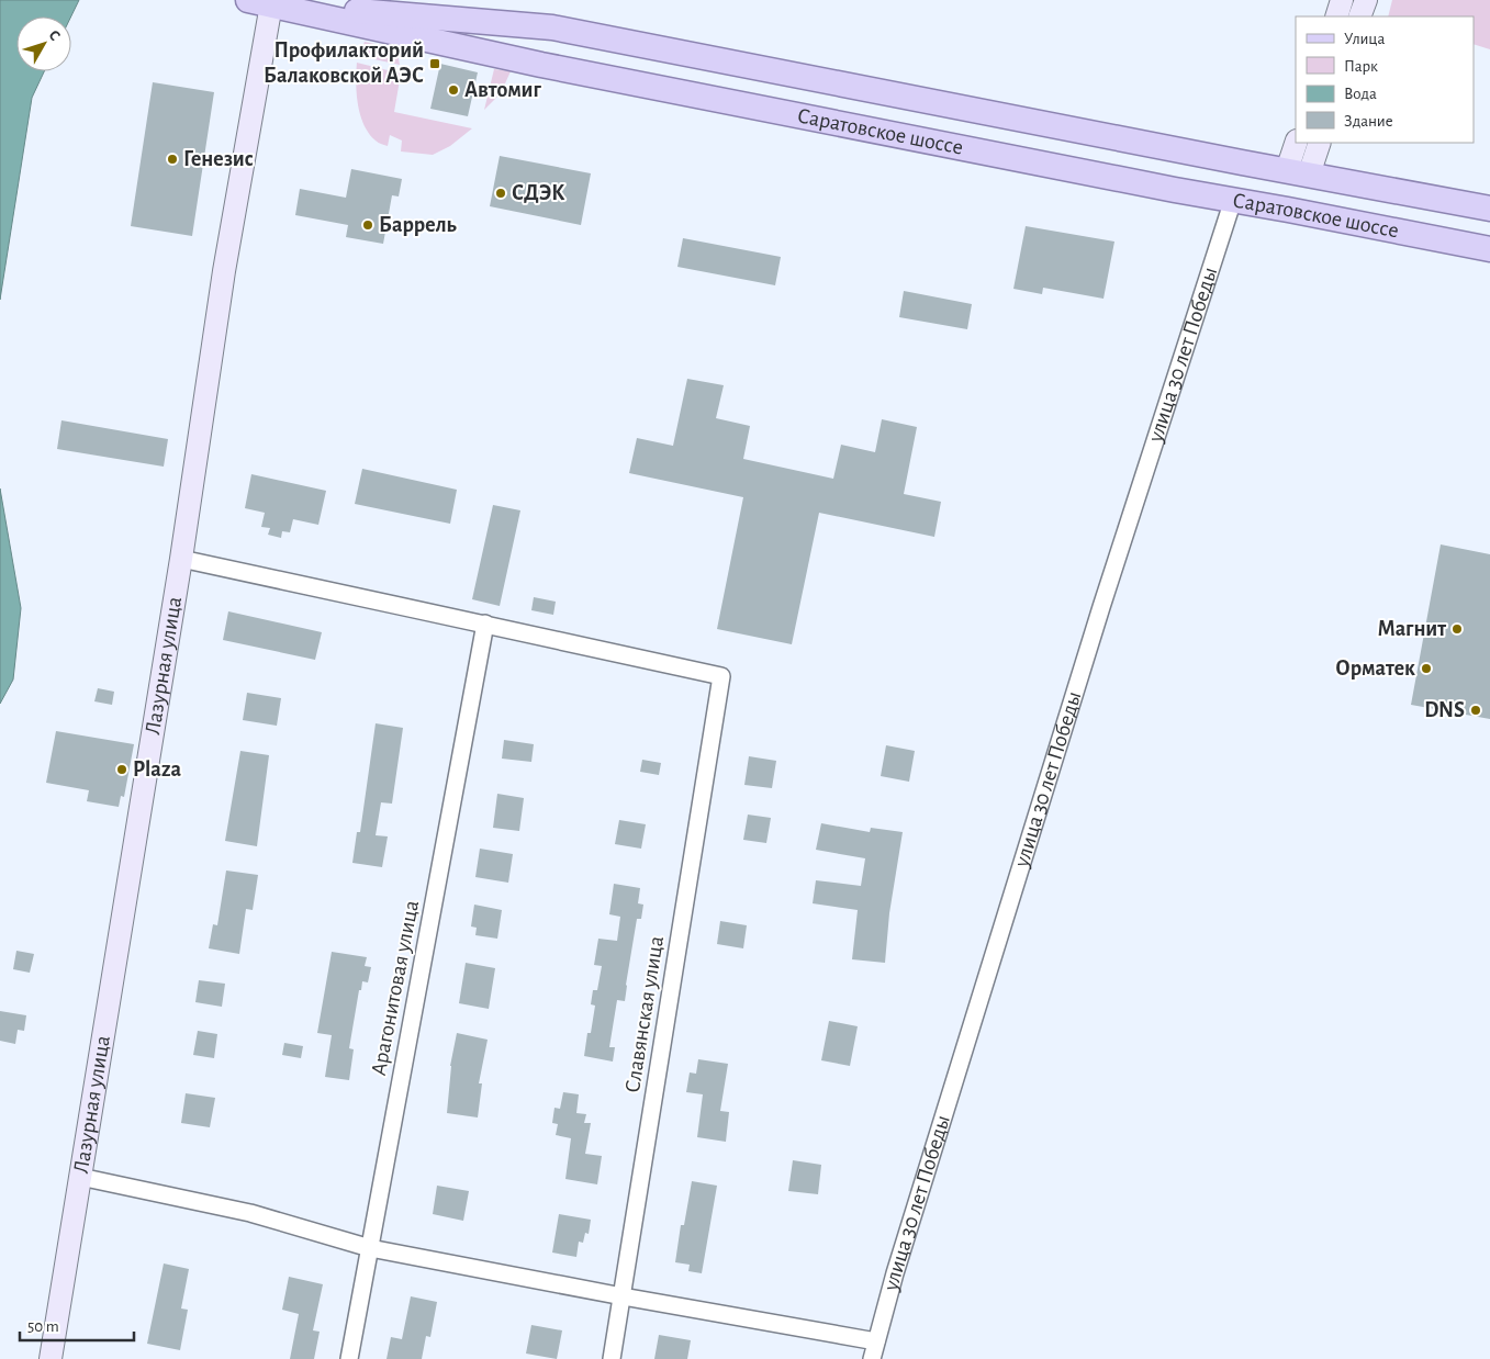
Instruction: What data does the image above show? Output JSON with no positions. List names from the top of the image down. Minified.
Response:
{"streets":{"main road":["Саратовское шоссе"],"street":["улица 30 лет Победы","Лазурная улица","Арагонитовая улица","Славянская улица"]},"crossings":[["Саратовское шоссе","улица 30 лет Победы"],["Саратовское шоссе","Лазурная улица"],["Арагонитовая улица","Славянская улица"]],"places":{"transit":["Профилакторий Балаковской АЭС"],"other":["Автомиг","Генезис","СДЭК","Баррель","Магнит","Орматек","DNS","Plaza"]},"legend":["Улица","Парк","Вода","Здание"],"scale_bar":"50 m","north":"top right"}
